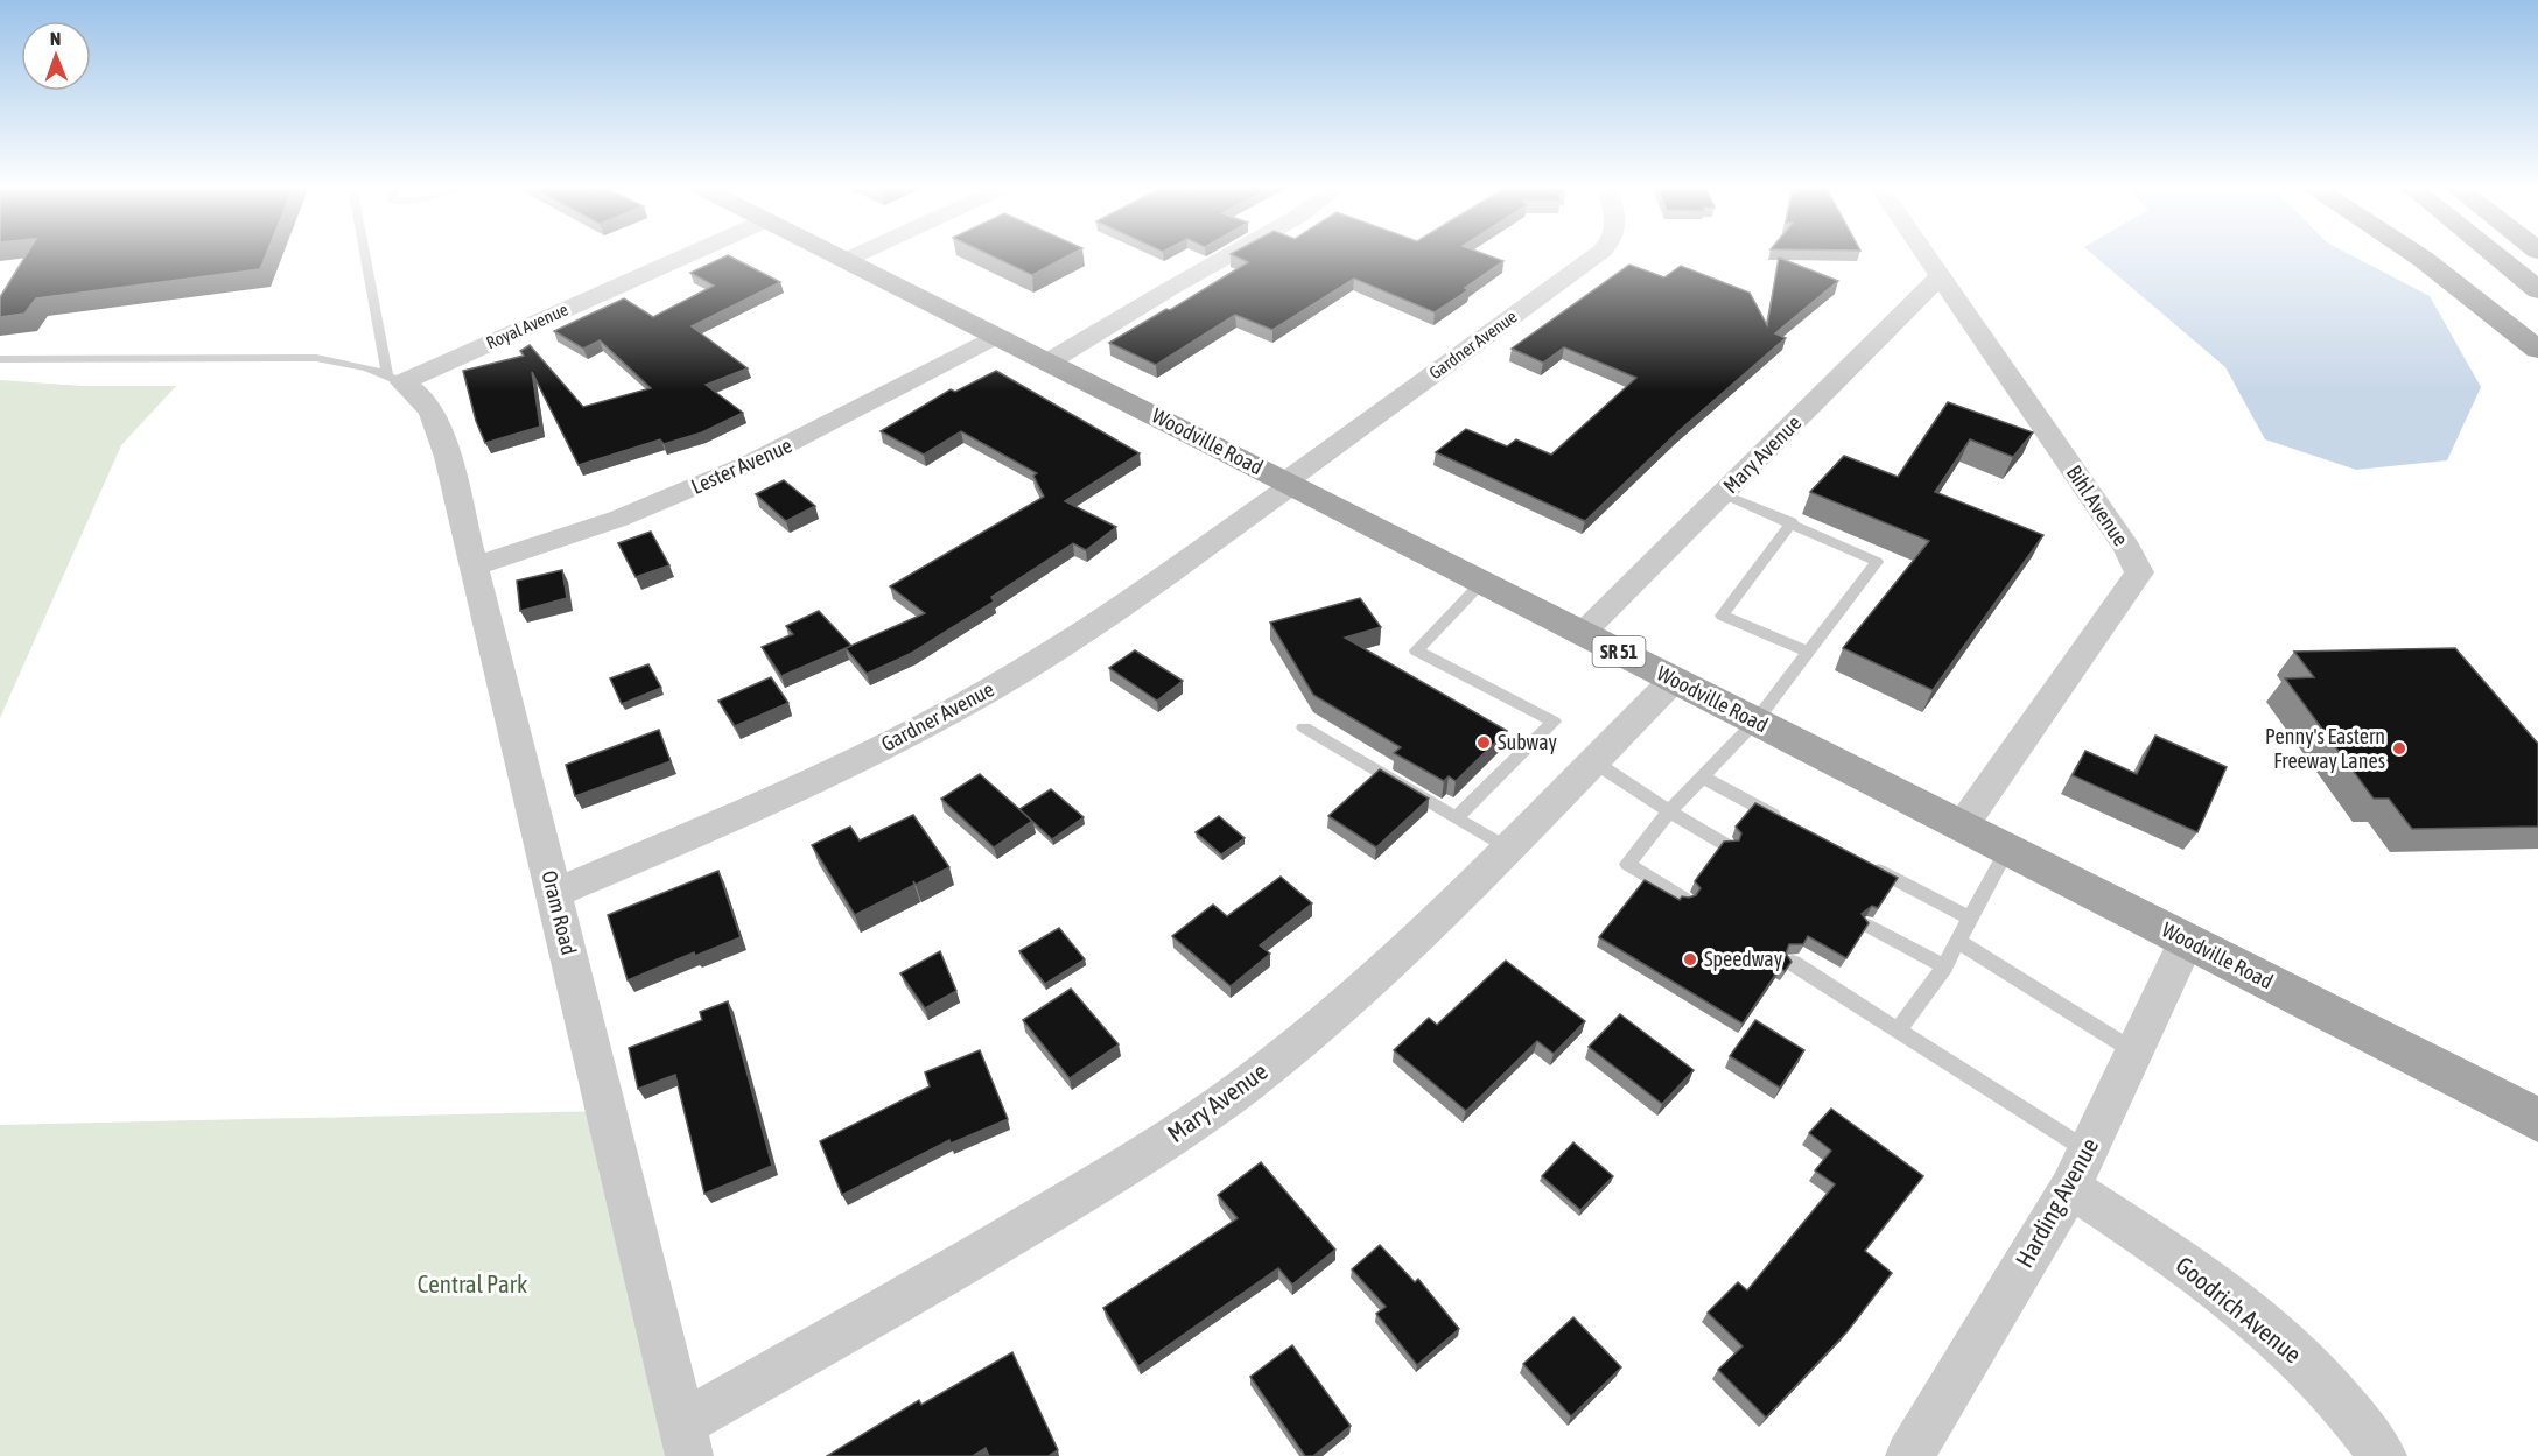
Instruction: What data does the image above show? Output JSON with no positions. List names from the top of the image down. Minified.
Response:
{"streets":{"main road":["Woodville Road","SR 51"],"street":["Royal Avenue","Gardner Avenue","Mary Avenue","Lester Avenue","Bihl Avenue","Oram Road","Harding Avenue","Goodrich Avenue"]},"crossings":[["Royal Avenue","Oram Road"],["Gardner Avenue","Woodville Road"],["Gardner Avenue","Oram Road"],["Woodville Road","Mary Avenue"],["Woodville Road","Lester Avenue"],["Woodville Road","Bihl Avenue"],["Woodville Road","Harding Avenue"],["Mary Avenue","Bihl Avenue"],["Mary Avenue","Oram Road"],["Lester Avenue","Oram Road"],["Harding Avenue","Goodrich Avenue"]],"parks":["Central Park"],"places":["Subway","Penny's Eastern Freeway Lanes","Speedway"],"north":"top"}
